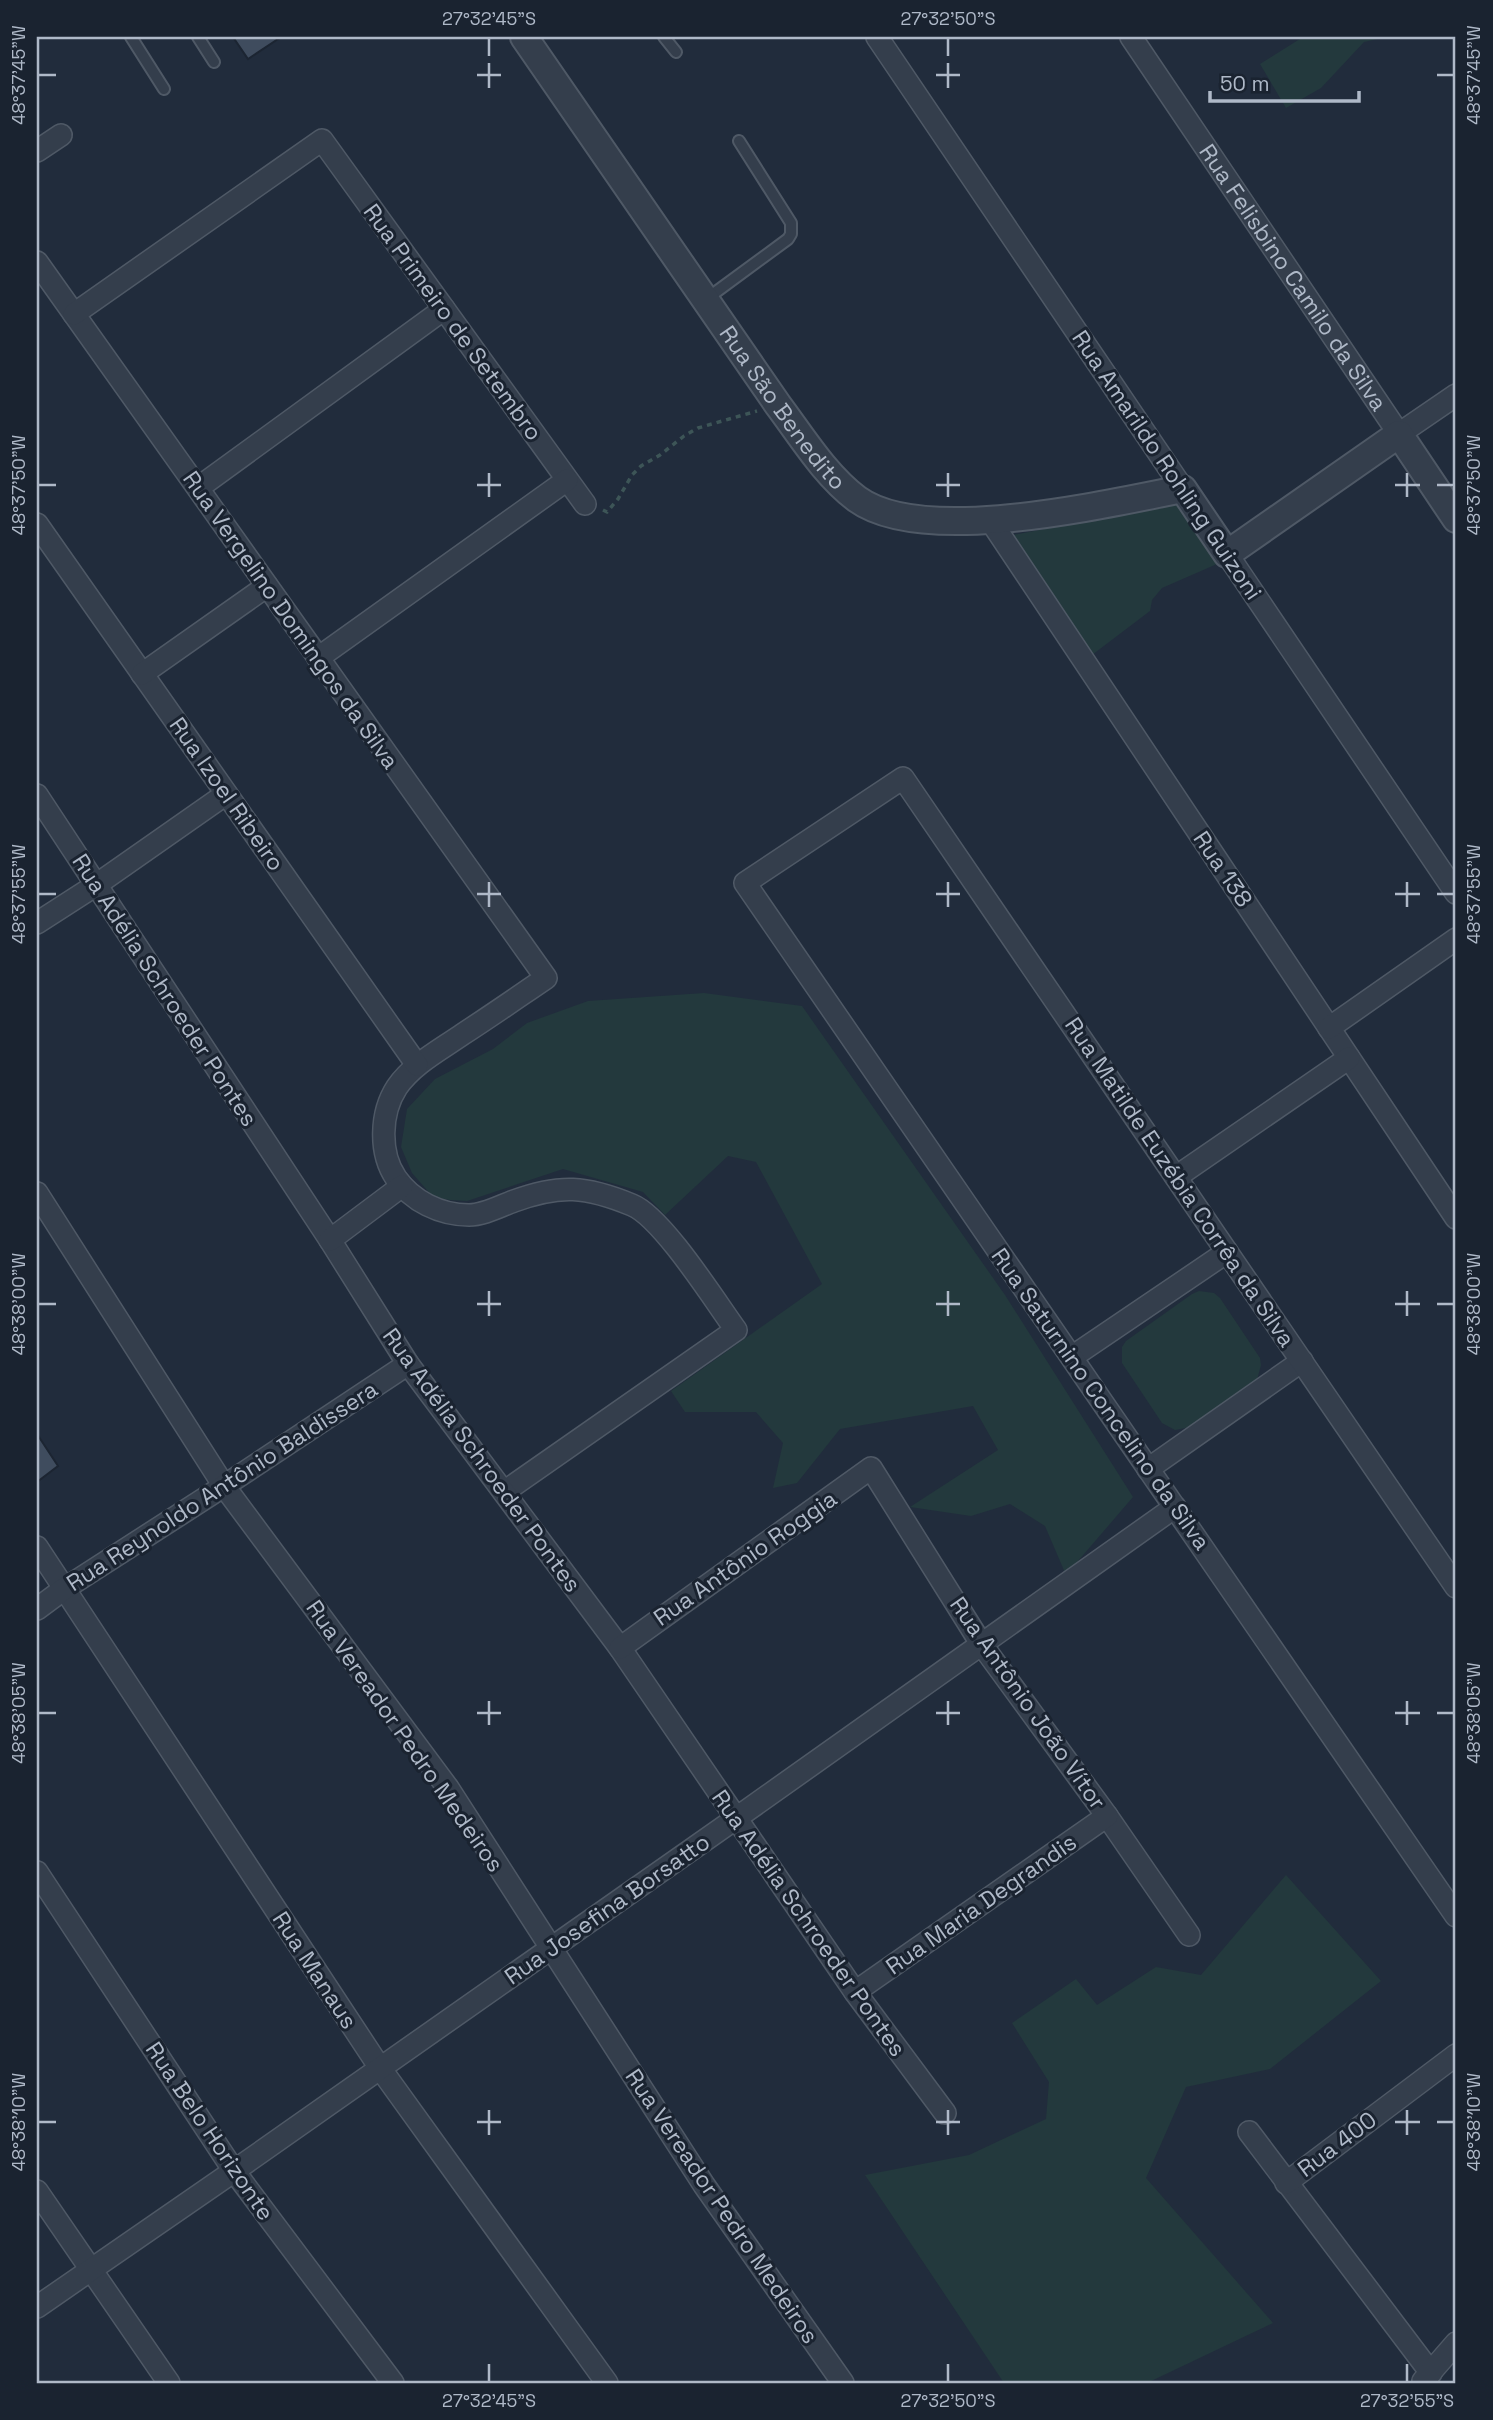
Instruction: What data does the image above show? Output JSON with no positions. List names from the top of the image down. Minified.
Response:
{"streets":{"street":["Rua Felisbino Camilo da Silva","Rua Primeiro de Setembro","Rua São Benedito","Rua Amarildo Rohling Guizoni","Rua Vergelino Domingos da Silva","Rua Izoel Ribeiro","Rua 138","Rua Adélia Schroeder Pontes","Rua Matilde Euzébia Corrêa da Silva","Rua Saturnino Concelino da Silva","Rua Reynoldo Antônio Baldissera","Rua Antônio Roggia","Rua Antônio João Vítor","Rua Vereador Pedro Medeiros","Rua Maria Degrandis","Rua Josefina Borsatto","Rua Manaus","Rua Belo Horizonte","Rua 400"]},"crossings":[["Rua Primeiro de Setembro","Rua Vergelino Domingos da Silva"],["Rua São Benedito","Rua Amarildo Rohling Guizoni"],["Rua São Benedito","Rua 138"],["Rua Vergelino Domingos da Silva","Rua Izoel Ribeiro"],["Rua Adélia Schroeder Pontes","Rua Reynoldo Antônio Baldissera"],["Rua Adélia Schroeder Pontes","Rua Antônio Roggia"],["Rua Adélia Schroeder Pontes","Rua Maria Degrandis"],["Rua Adélia Schroeder Pontes","Rua Josefina Borsatto"],["Rua Matilde Euzébia Corrêa da Silva","Rua Saturnino Concelino da Silva"],["Rua Saturnino Concelino da Silva","Rua Josefina Borsatto"],["Rua Reynoldo Antônio Baldissera","Rua Vereador Pedro Medeiros"],["Rua Reynoldo Antônio Baldissera","Rua Manaus"],["Rua Antônio Roggia","Rua Antônio João Vítor"],["Rua Antônio João Vítor","Rua Maria Degrandis"],["Rua Antônio João Vítor","Rua Josefina Borsatto"],["Rua Vereador Pedro Medeiros","Rua Josefina Borsatto"],["Rua Josefina Borsatto","Rua Manaus"],["Rua Josefina Borsatto","Rua Belo Horizonte"]],"scale_bar":"50 m","coordinates":["27°32'45\"S","27°32'50\"S","48°37'45\"W","48°37'50\"W","48°37'55\"W","48°38'00\"W","48°38'05\"W","48°38'10\"W","27°32'55\"S"]}
